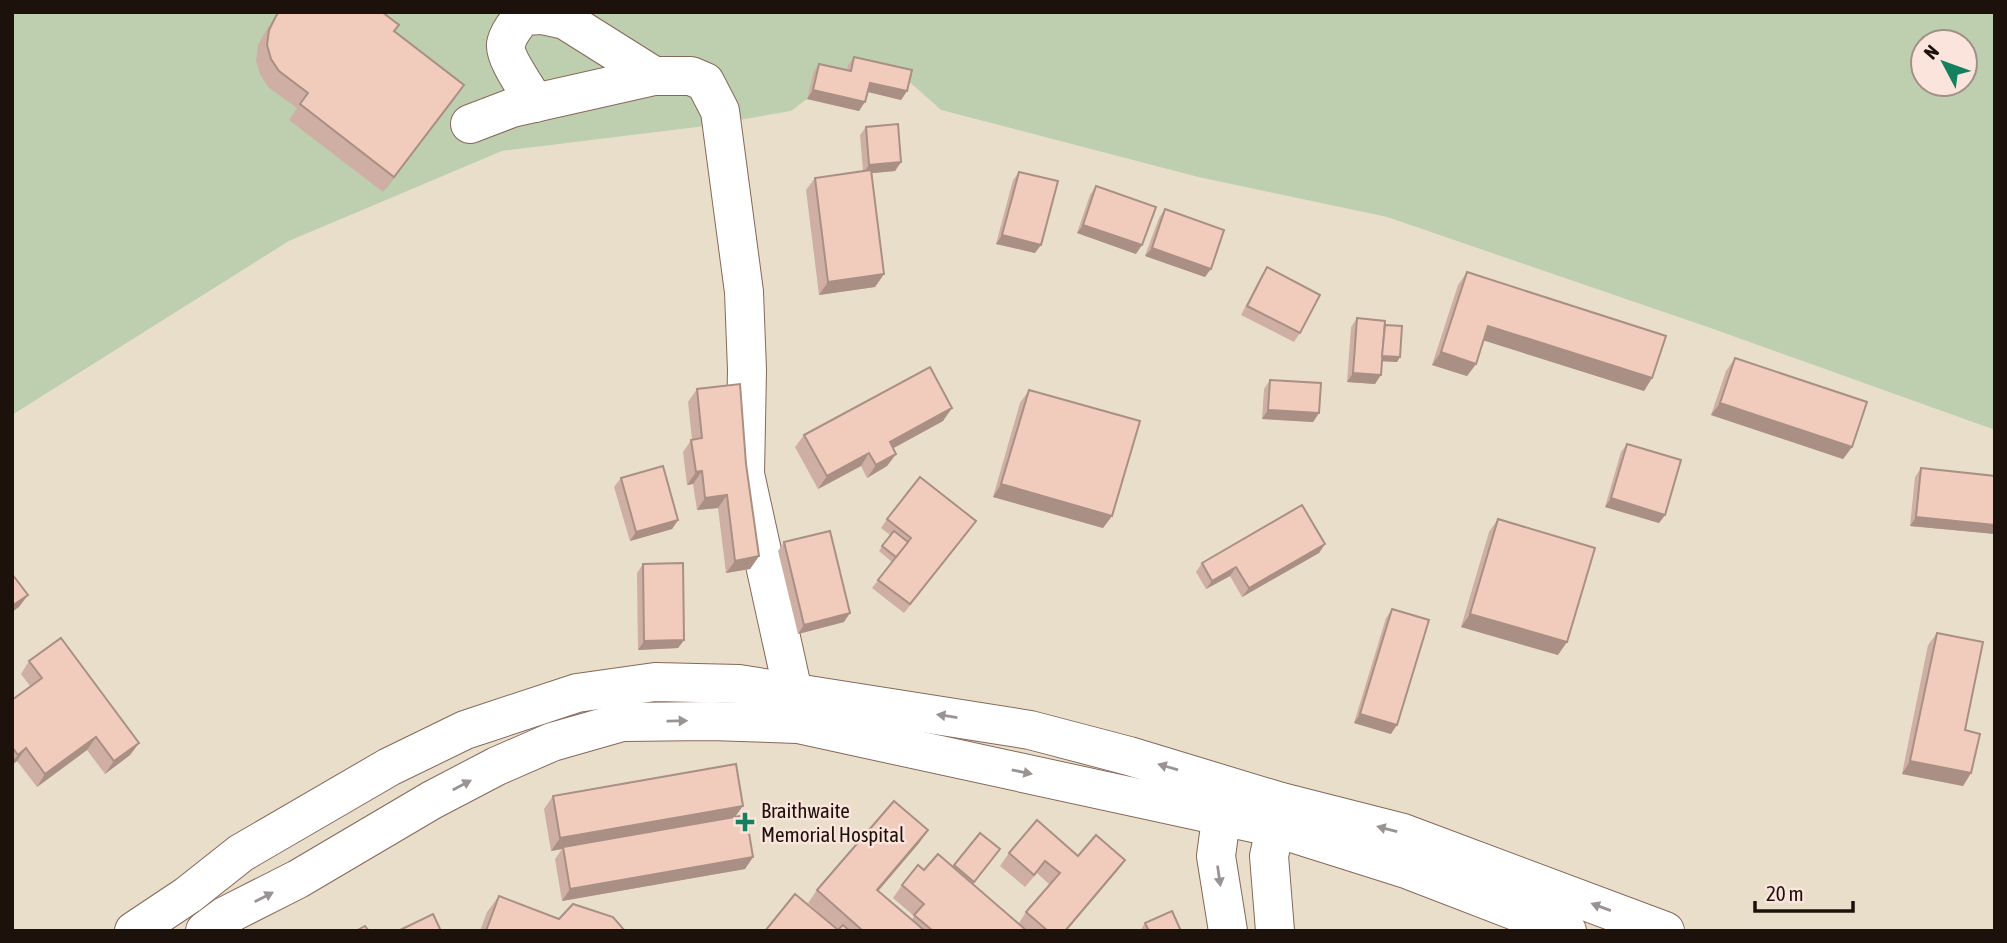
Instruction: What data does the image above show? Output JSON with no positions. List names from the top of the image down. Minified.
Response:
{"places":{"health":["Braithwaite Memorial Hospital"]},"scale_bar":"20 m","north":"top left"}
